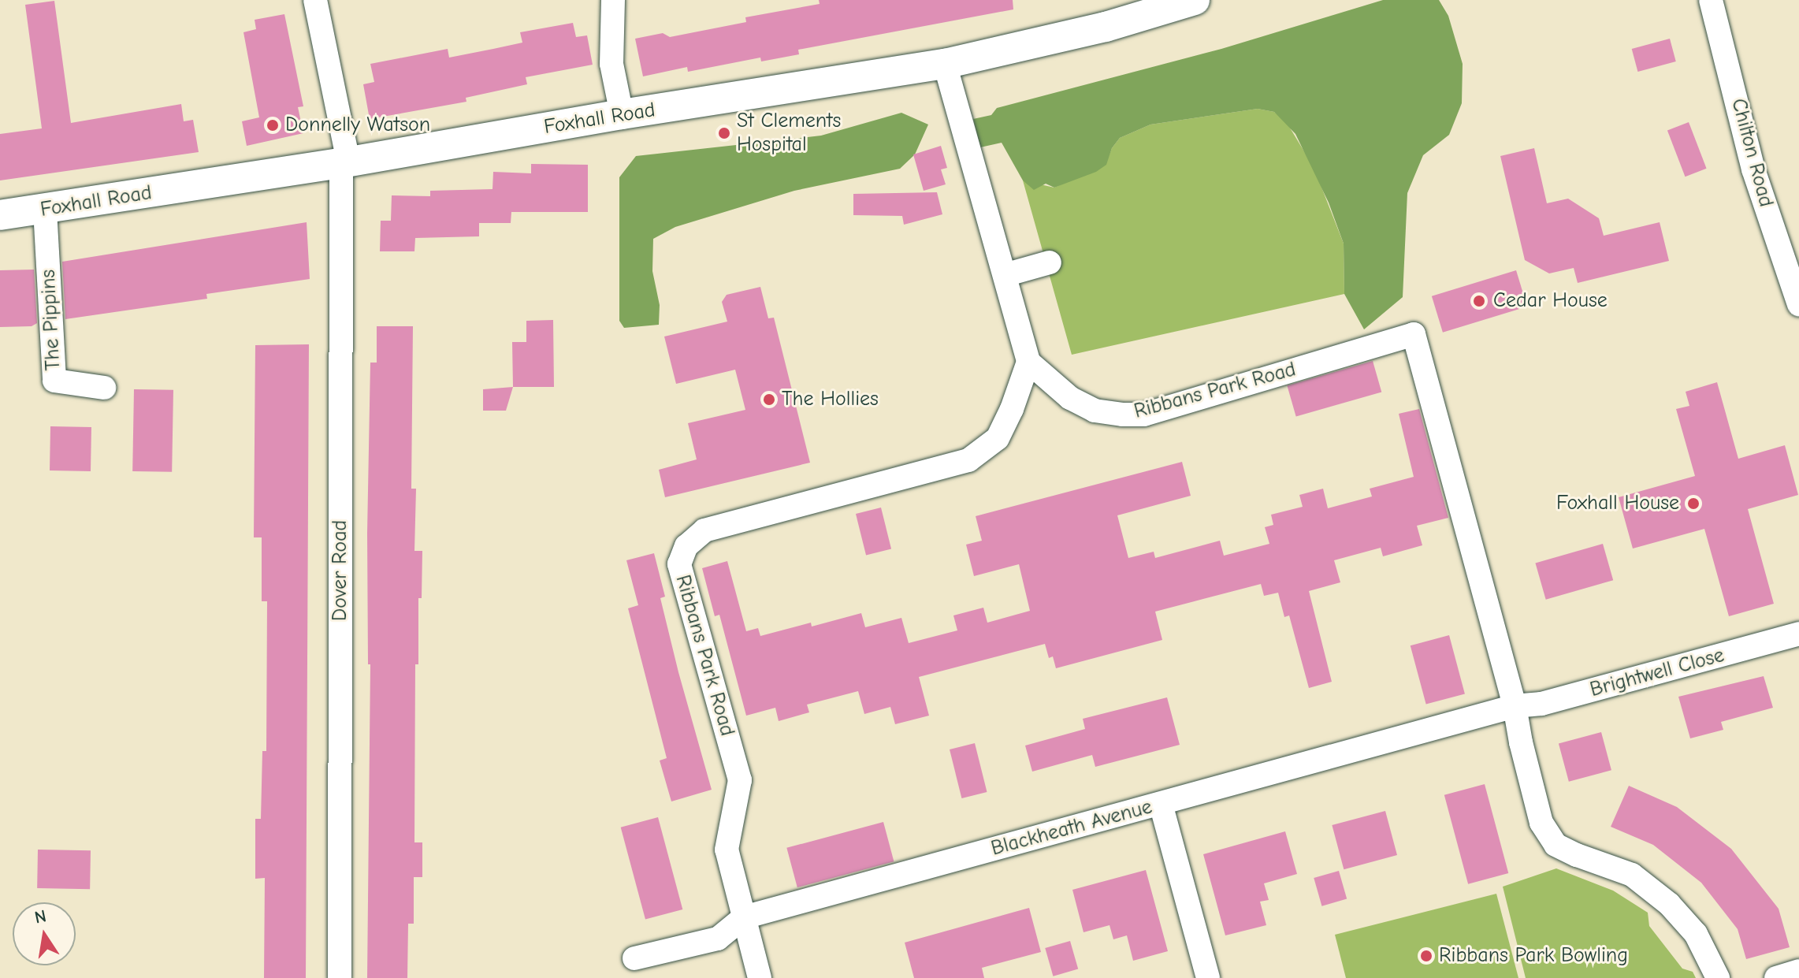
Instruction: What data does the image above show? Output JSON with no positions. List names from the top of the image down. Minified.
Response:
{"streets":{"street":["Foxhall Road","Chilton Road","The Pippins","Ribbans Park Road","Dover Road","Brightwell Close","Blackheath Avenue"]},"crossings":[["Foxhall Road","The Pippins"],["Foxhall Road","Dover Road"],["Ribbans Park Road","Brightwell Close"],["Ribbans Park Road","Blackheath Avenue"],["Brightwell Close","Blackheath Avenue"]],"places":["Donnelly Watson","St Clements Hospital","Cedar House","The Hollies","Foxhall House","Ribbans Park Bowling"],"north":"top"}
